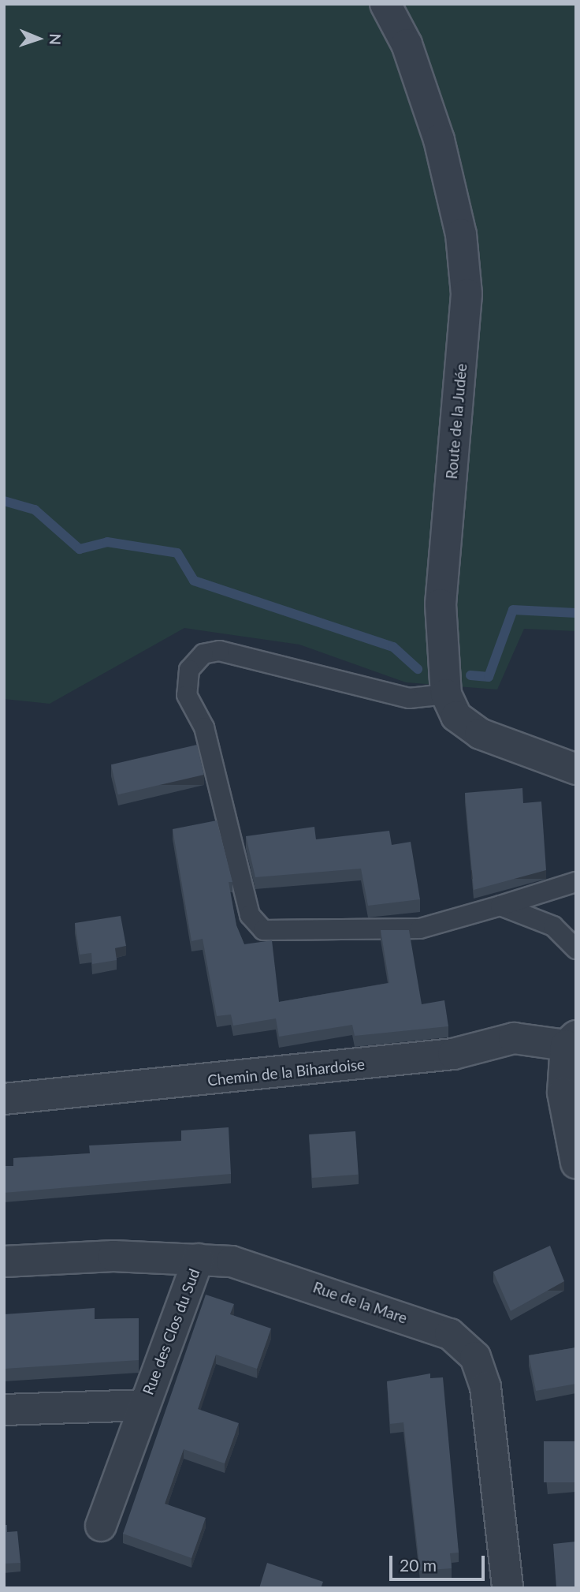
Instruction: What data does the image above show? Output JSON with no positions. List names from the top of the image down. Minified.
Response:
{"streets":{"street":["Route de la Judée","Chemin de la Bihardoise","Rue de la Mare","Rue des Clos du Sud"]},"crossings":[["Rue de la Mare","Rue des Clos du Sud"]],"scale_bar":"20 m","north":"right"}
